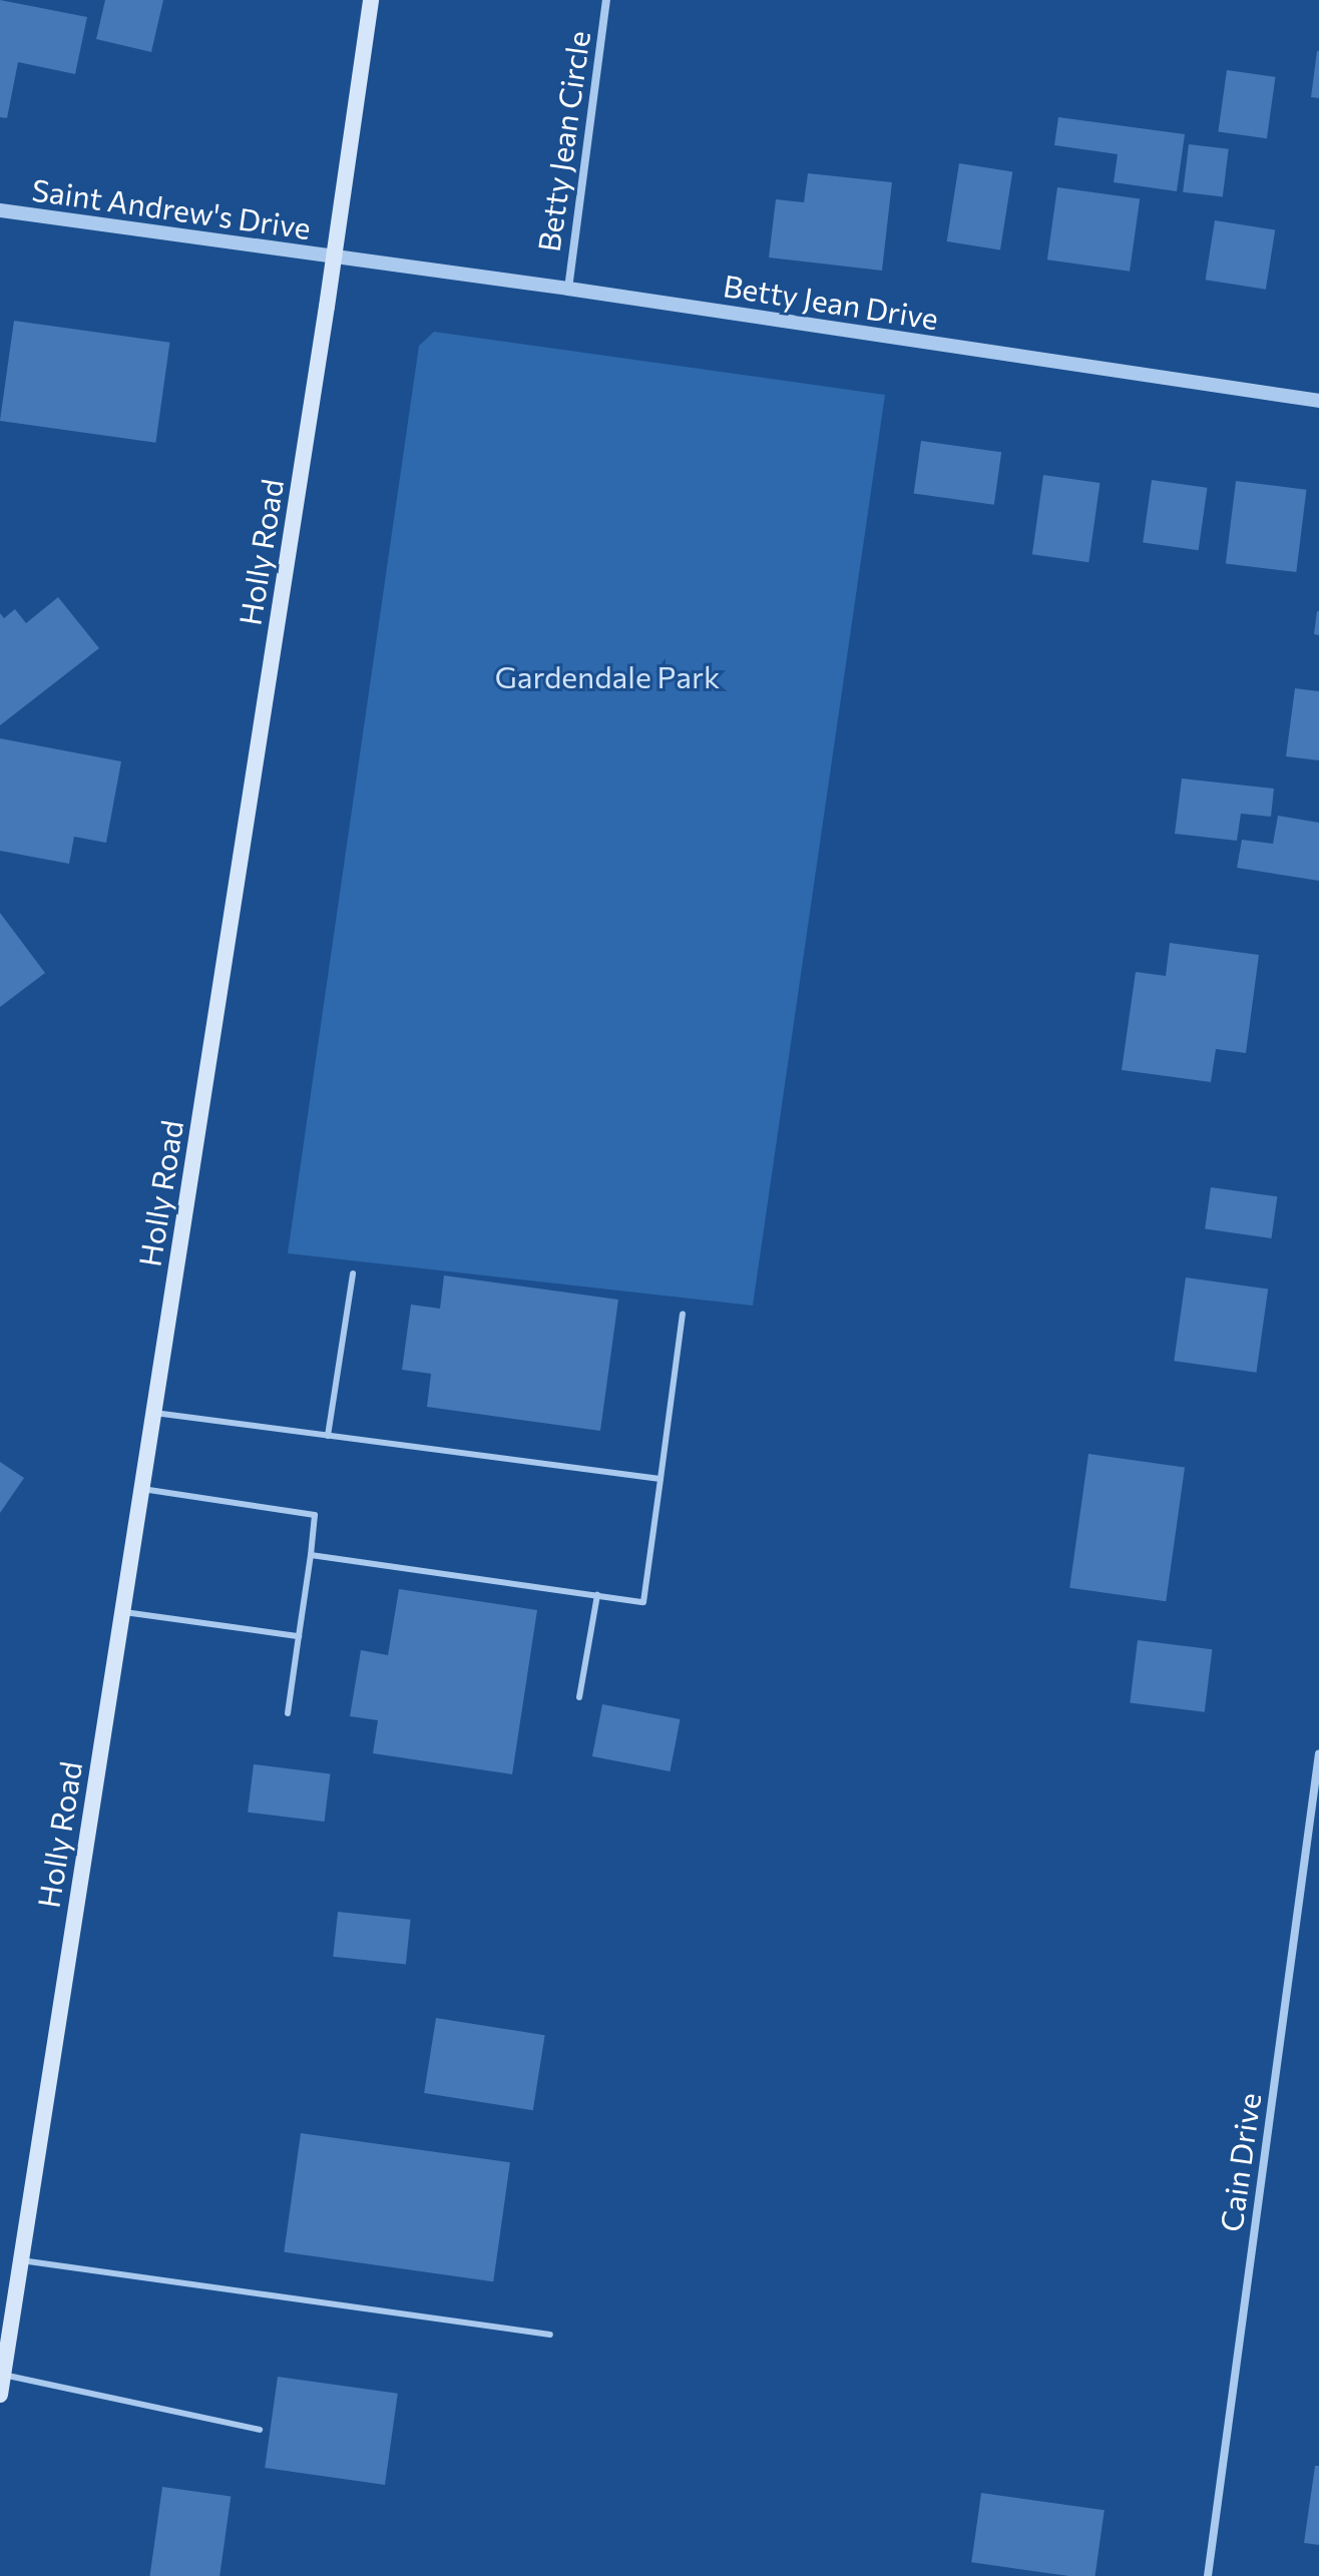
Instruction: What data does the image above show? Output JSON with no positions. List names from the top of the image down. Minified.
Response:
{"streets":{"main road":["Holly Road"],"street":["Betty Jean Circle","Saint Andrew's Drive","Betty Jean Drive","Cain Drive"]},"crossings":[["Betty Jean Circle","Betty Jean Drive"],["Saint Andrew's Drive","Betty Jean Drive"],["Saint Andrew's Drive","Holly Road"],["Betty Jean Drive","Holly Road"]],"parks":["Gardendale Park"]}
